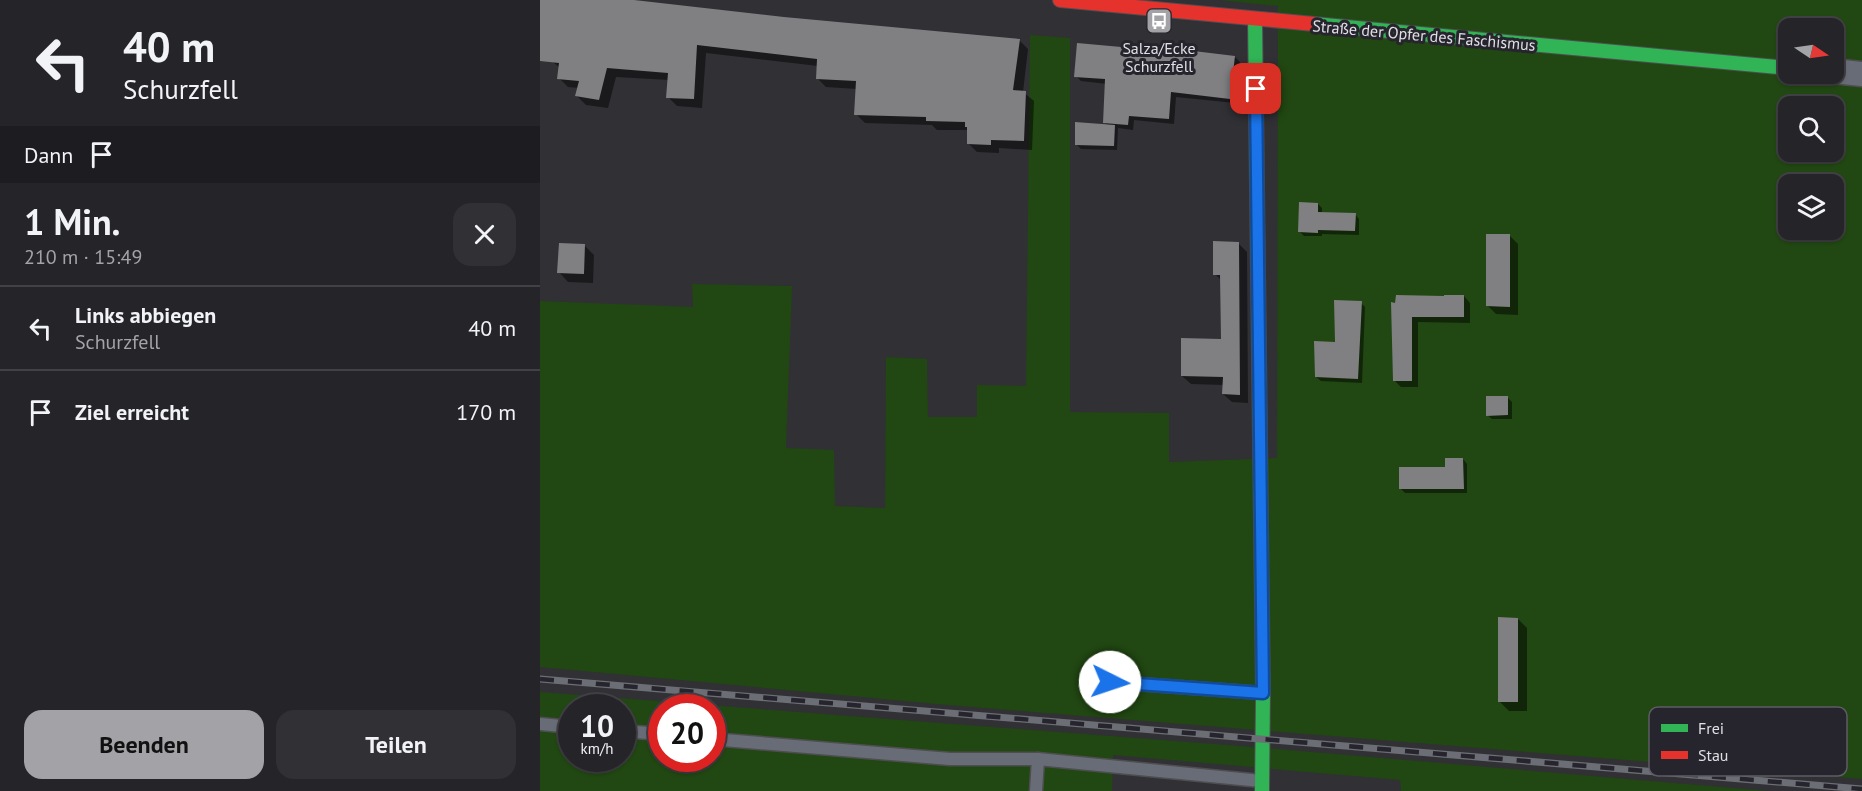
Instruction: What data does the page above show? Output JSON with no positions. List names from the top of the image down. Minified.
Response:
{"streets":{"street":["Straße der Opfer des Faschismus"]},"places":{"bus stop":["Salza/Ecke Schurzfell"]},"legend":["Frei","Stau"],"north":"right","page":{"turn":["40 m","Schurzfell"],"then":"Dann","heading":["1 Min.","210 m · 15:49"],"list":[{"name":"Links abbiegen","note":"Schurzfell","value":"40 m"},{"name":"Ziel erreicht","value":"170 m"}],"speed":"10 km/h","limit":"20","buttons":["Beenden","Teilen"]}}
